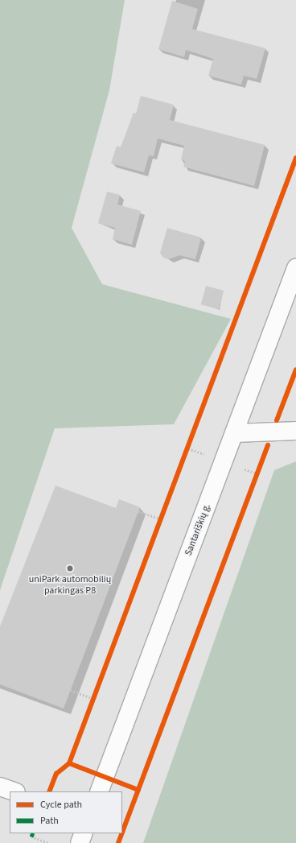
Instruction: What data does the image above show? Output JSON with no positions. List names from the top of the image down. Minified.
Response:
{"streets":{"main road":["Santariškių g."]},"places":["uniPark automobilių parkingas P8"],"legend":["Cycle path","Path"]}
